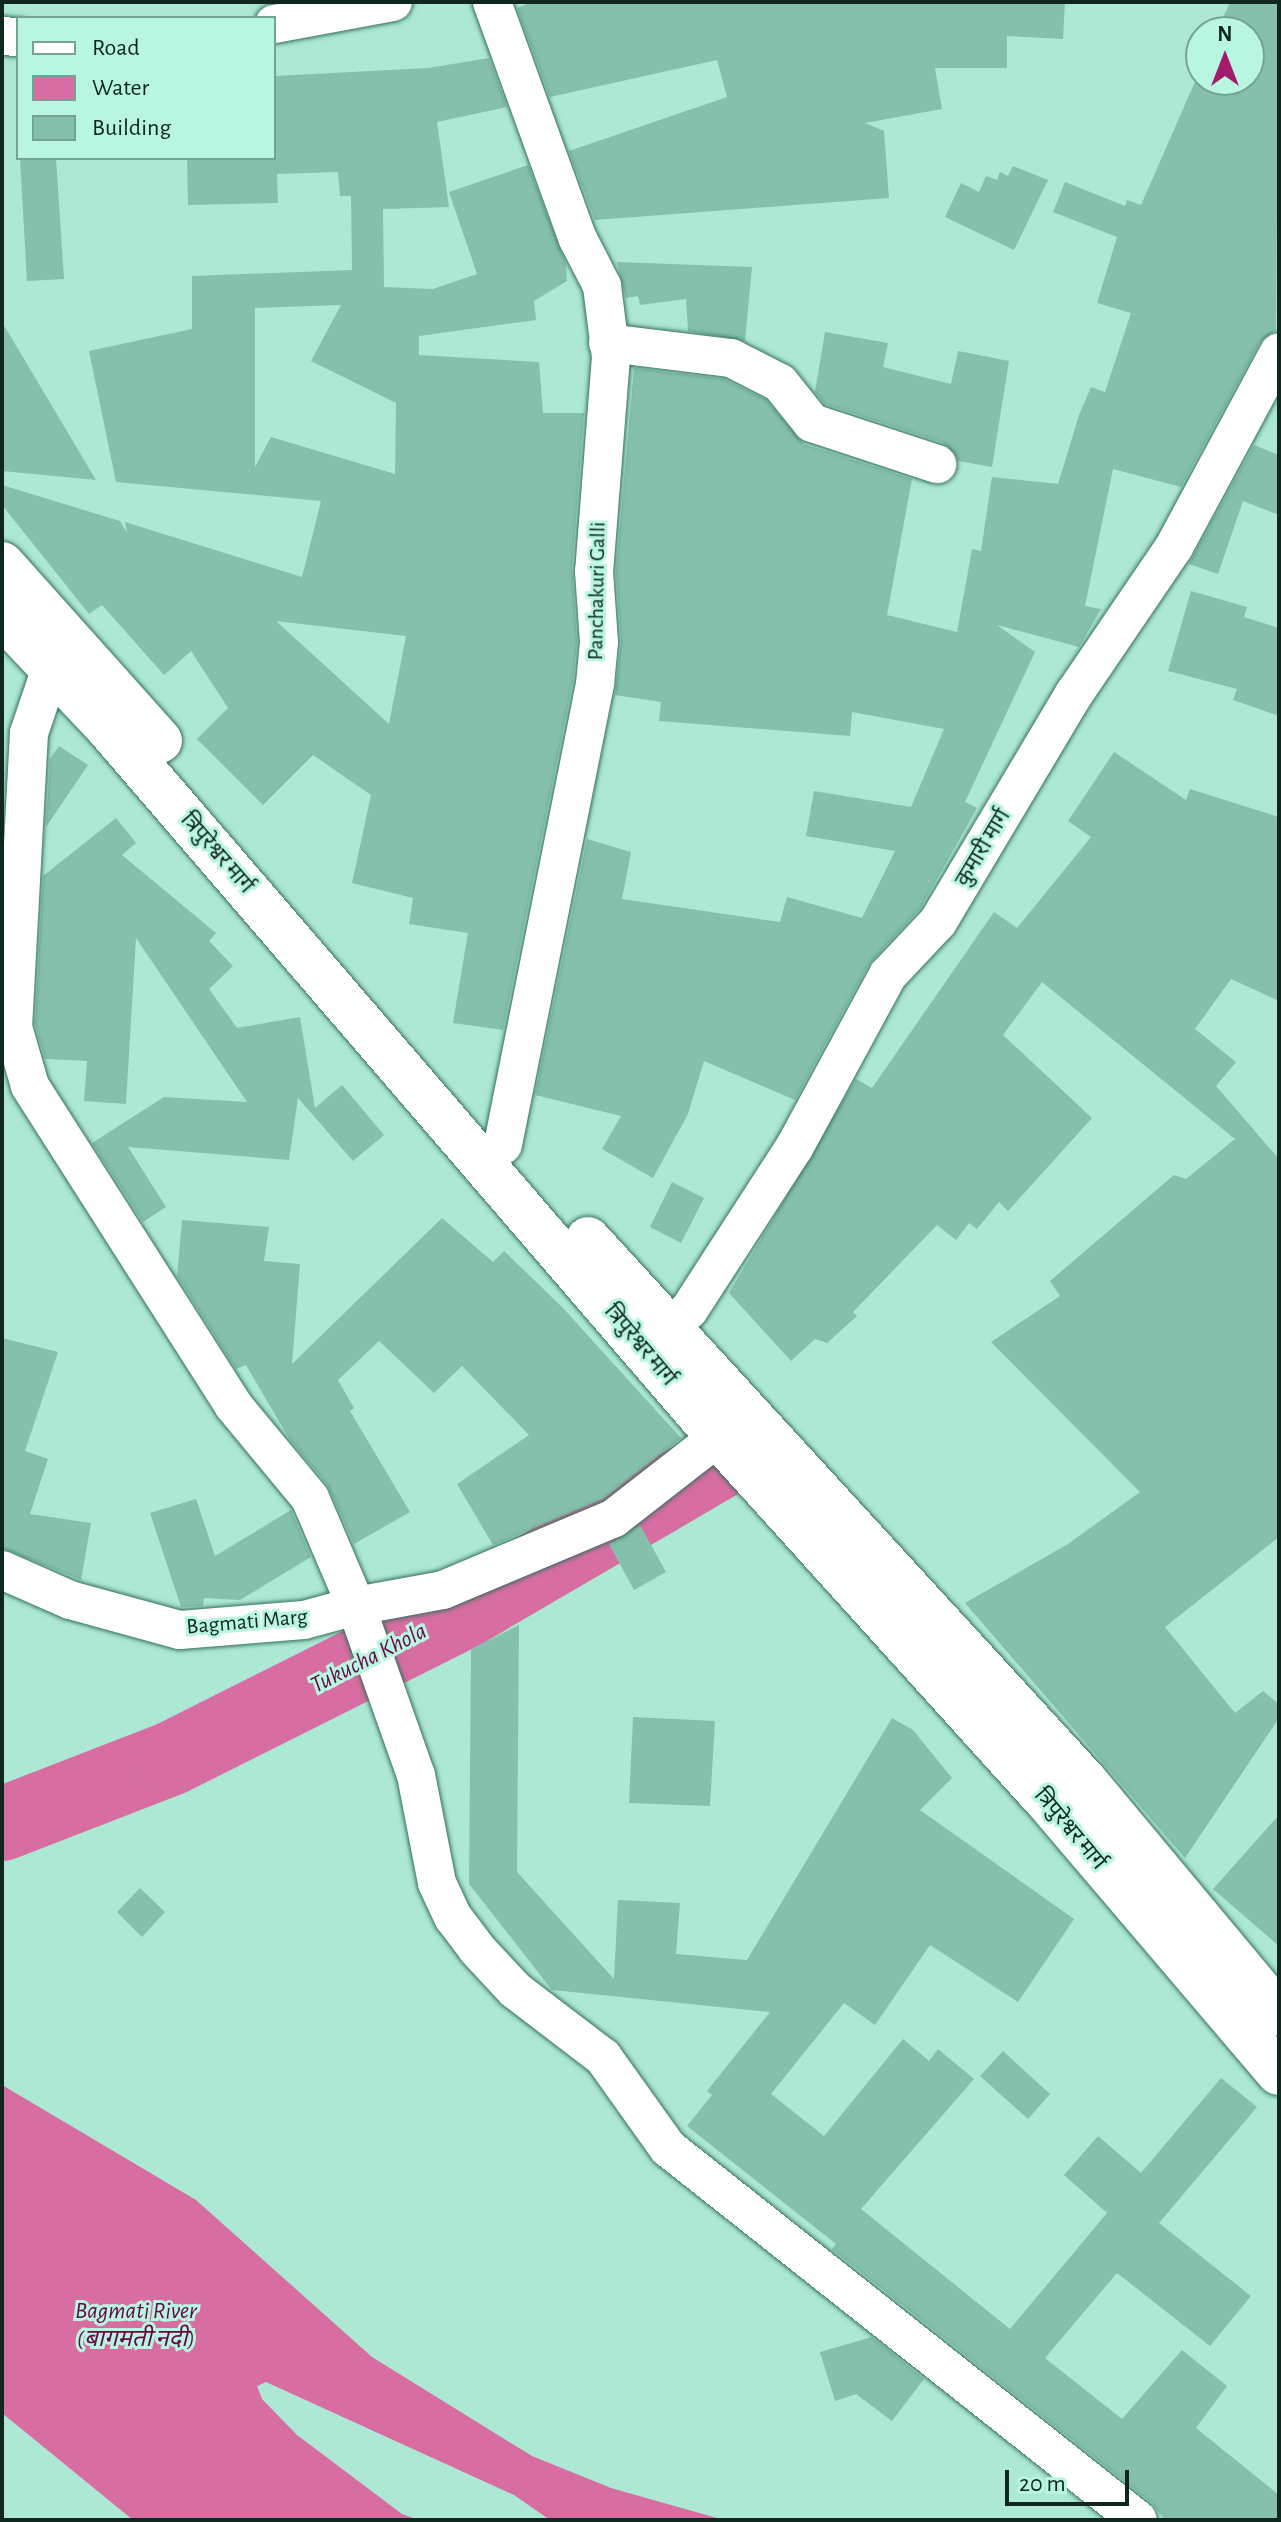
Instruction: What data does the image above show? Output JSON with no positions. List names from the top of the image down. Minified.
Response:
{"streets":{"highway":["त्रिपुरेश्वर मार्ग"],"street":["Panchakuri Galli","कुमारी मार्ग","Bagmati Marg"]},"crossings":[["Panchakuri Galli","त्रिपुरेश्वर मार्ग"],["कुमारी मार्ग","त्रिपुरेश्वर मार्ग"],["त्रिपुरेश्वर मार्ग","Bagmati Marg"]],"water":["Tukucha Khola","Bagmati River (बागमती नदी)"],"legend":["Road","Water","Building"],"scale_bar":"20 m","north":"top"}
